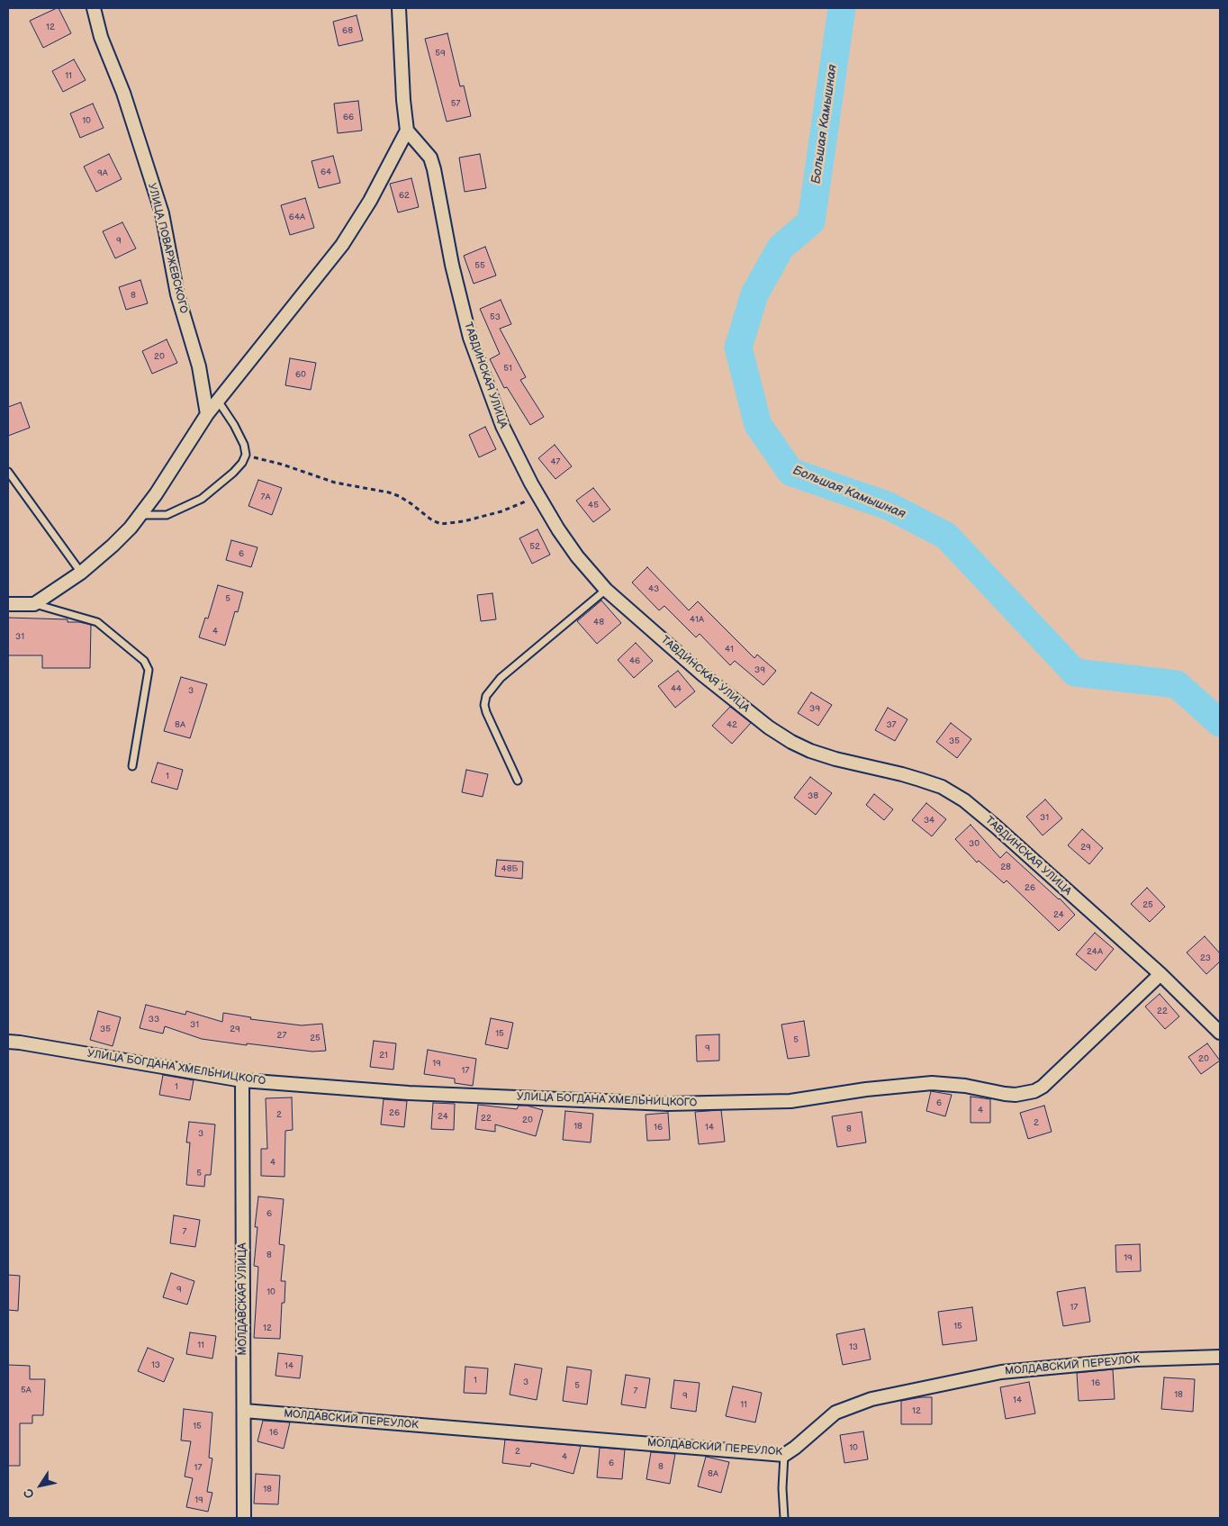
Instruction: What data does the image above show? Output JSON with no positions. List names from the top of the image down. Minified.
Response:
{"streets":{"street":["УЛИЦА ПОВАРЖЕВСКОГО","ТАВДИНСКАЯ УЛИЦА","УЛИЦА БОГДАНА ХМЕЛЬНИЦКОГО","МОЛДАВСКАЯ УЛИЦА","МОЛДАВСКИЙ ПЕРЕУЛОК"]},"crossings":[["ТАВДИНСКАЯ УЛИЦА","УЛИЦА БОГДАНА ХМЕЛЬНИЦКОГО"],["УЛИЦА БОГДАНА ХМЕЛЬНИЦКОГО","МОЛДАВСКАЯ УЛИЦА"],["МОЛДАВСКАЯ УЛИЦА","МОЛДАВСКИЙ ПЕРЕУЛОК"]],"water":["Большая Камышная"],"house_numbers":["12","68","59","11","57","66","10","64","9А","62","64А","9","55","8","53","20","51","60","47","7А","45","52","6","43","5","41А","48","4","31","41","46","39","44","3","39","8А","42","37","35","1","38","31","34","30","29","28","48Б","26","25","24","24А","23","22","33","31","35","29","15","27","25","5","9","21","20","19","17","1","6","4","26","2","24","22","20","2","18","16","14","8","3","4","5","6","7","8","19","9","10","17","15","12","11","13","13","14","1","3","16","5","5А","7","18","9","14","11","12","15","16","10","2","4","6","8","17","8А","18","19"],"north":"bottom left"}
